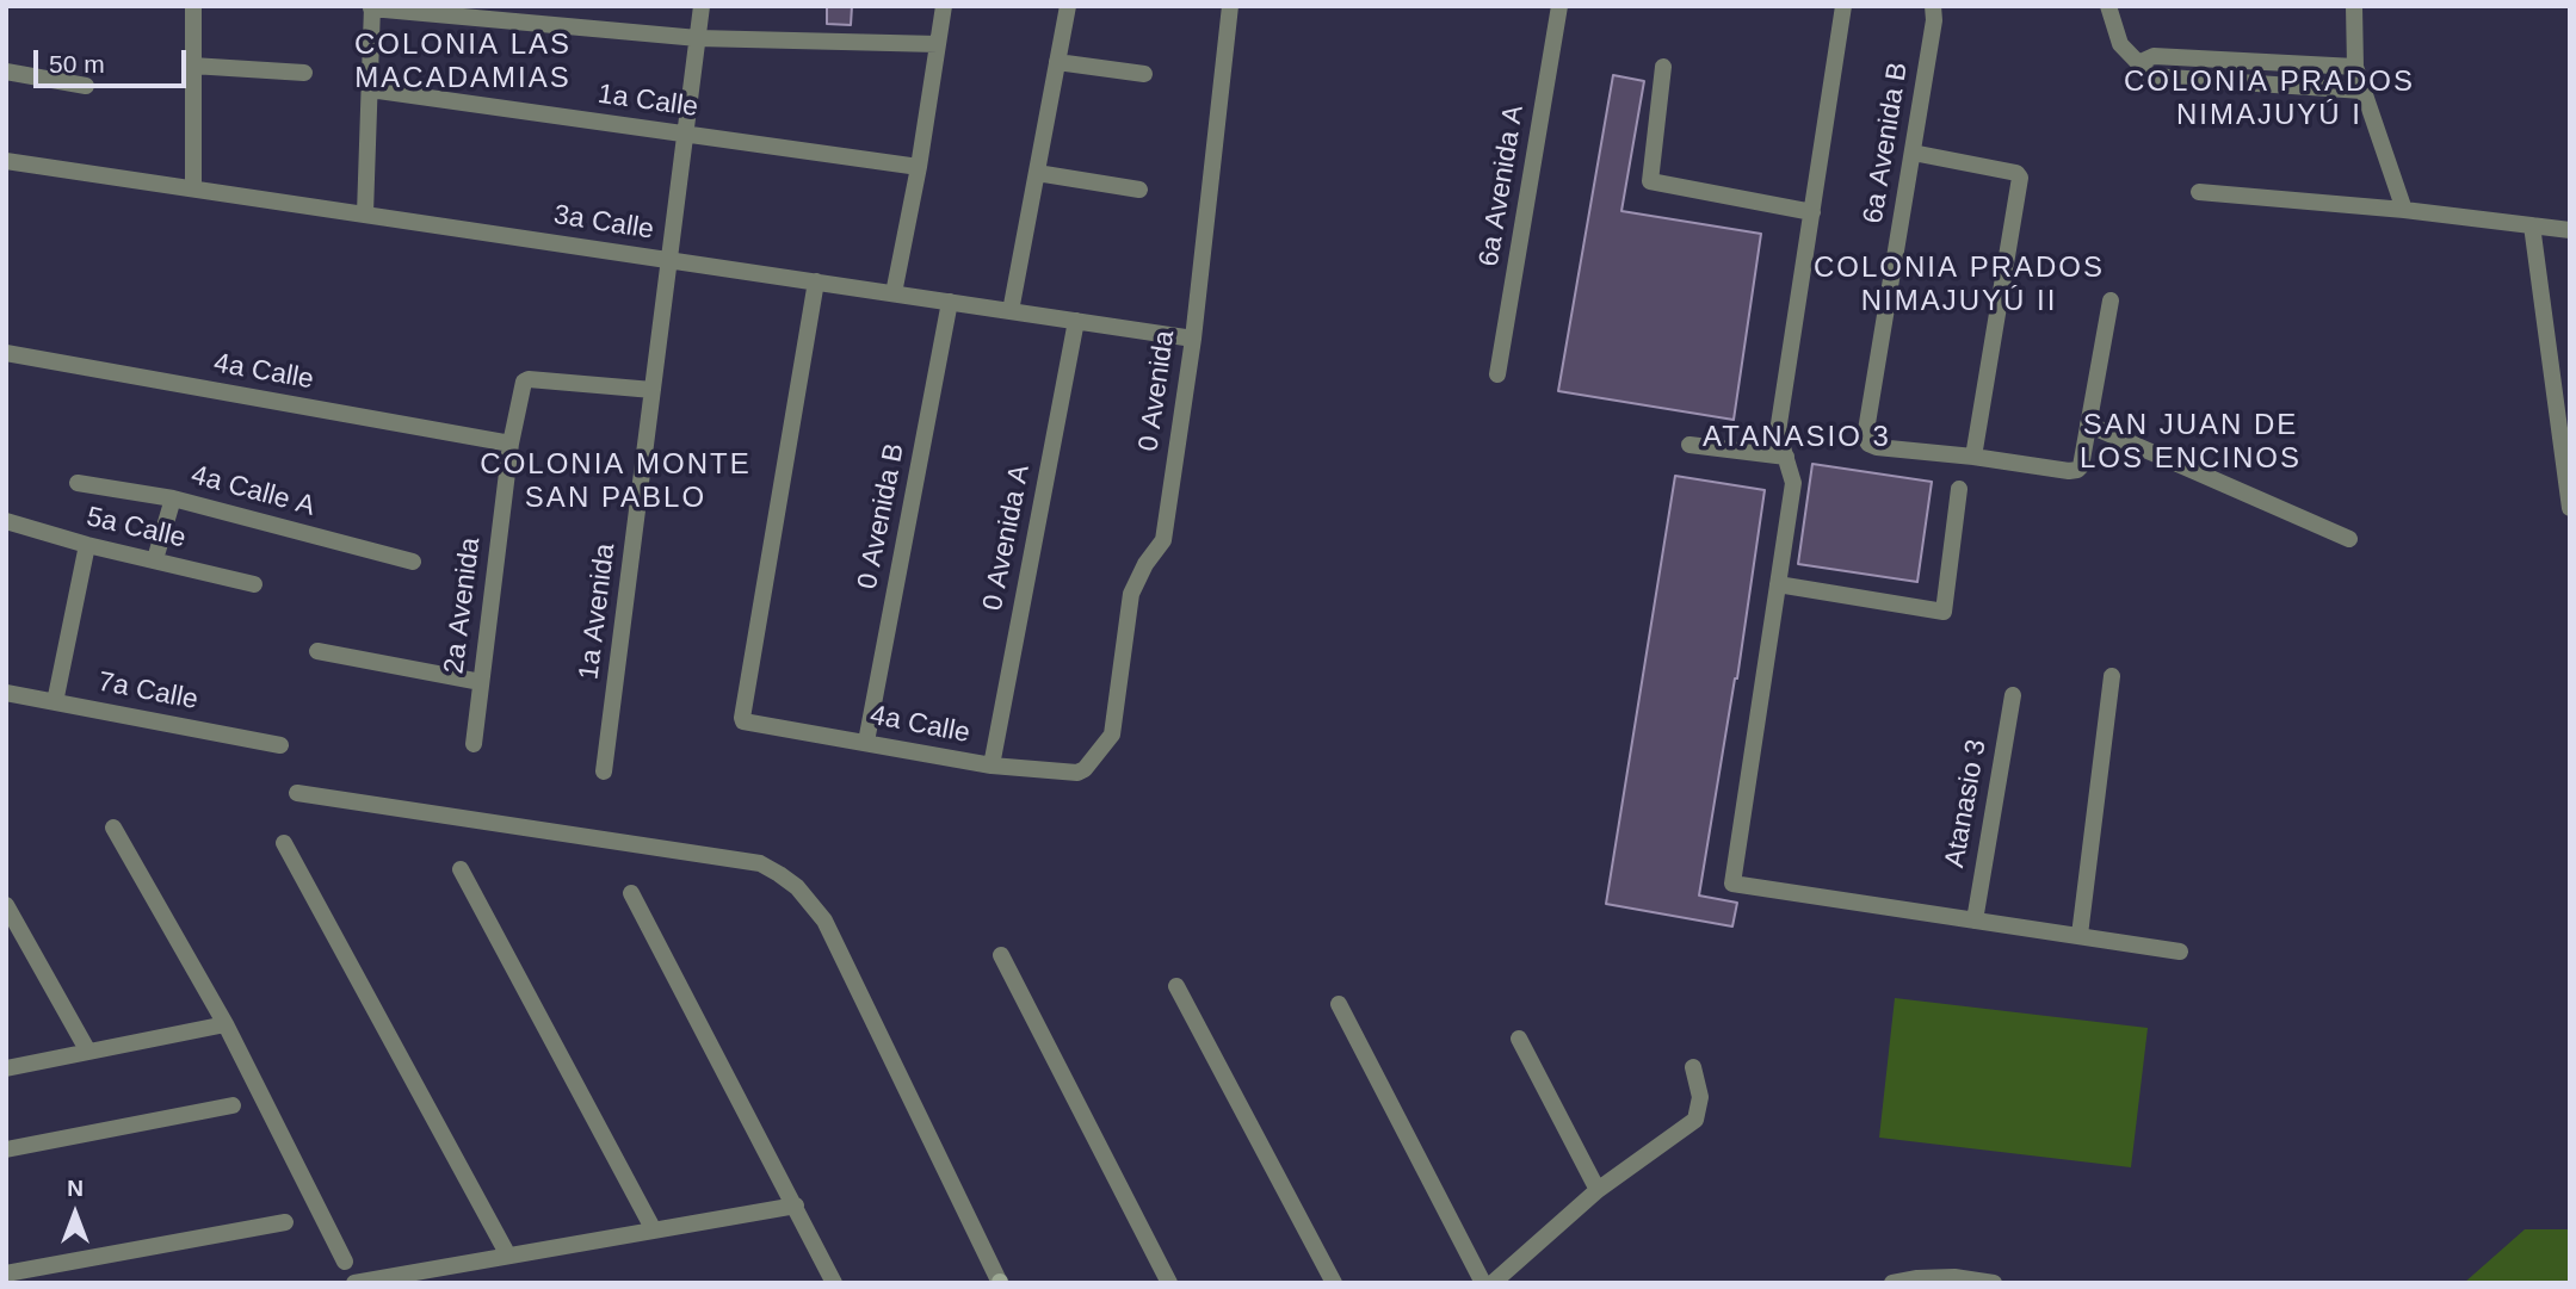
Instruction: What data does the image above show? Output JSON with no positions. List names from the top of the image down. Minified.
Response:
{"streets":{"street":["1a Calle","6a Avenida B","6a Avenida A","3a Calle","4a Calle","0 Avenida","4a Calle A","0 Avenida B","5a Calle","0 Avenida A","2a Avenida","1a Avenida","7a Calle","Atanasio 3"]},"crossings":[["3a Calle","4a Calle"],["3a Calle","0 Avenida"],["3a Calle","0 Avenida B"],["3a Calle","0 Avenida A"],["3a Calle","1a Avenida"],["4a Calle","0 Avenida"],["4a Calle","0 Avenida B"],["4a Calle","0 Avenida A"],["4a Calle","2a Avenida"],["2a Avenida","1a Avenida"]],"districts":["COLONIA LAS MACADAMIAS","COLONIA PRADOS NIMAJUYÚ I","COLONIA PRADOS NIMAJUYÚ II","SAN JUAN DE LOS ENCINOS","ATANASIO 3","COLONIA MONTE SAN PABLO"],"scale_bar":"50 m","north":"top"}
